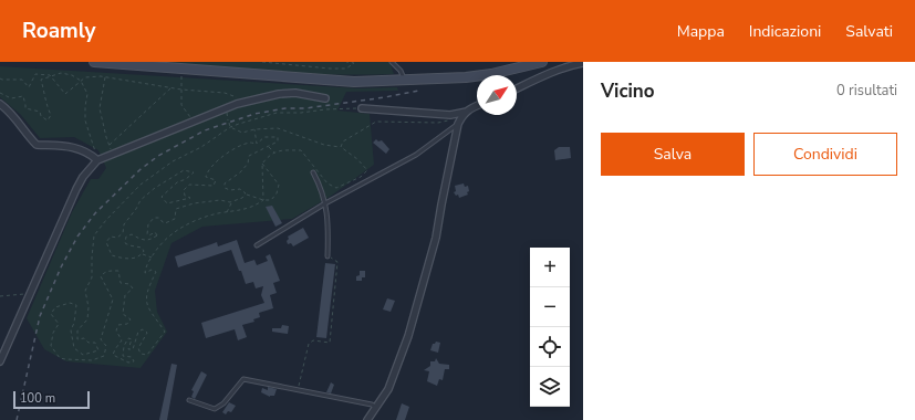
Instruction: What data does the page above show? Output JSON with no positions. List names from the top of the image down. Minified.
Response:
{"scale_bar":"100 m","north":"top right","page":{"header":"Roamly","nav":["Mappa","Indicazioni","Salvati"],"heading":["Vicino","0 risultati"],"buttons":["Salva","Condividi"],"map_buttons":["+","−"],"scale":"100 m"}}
